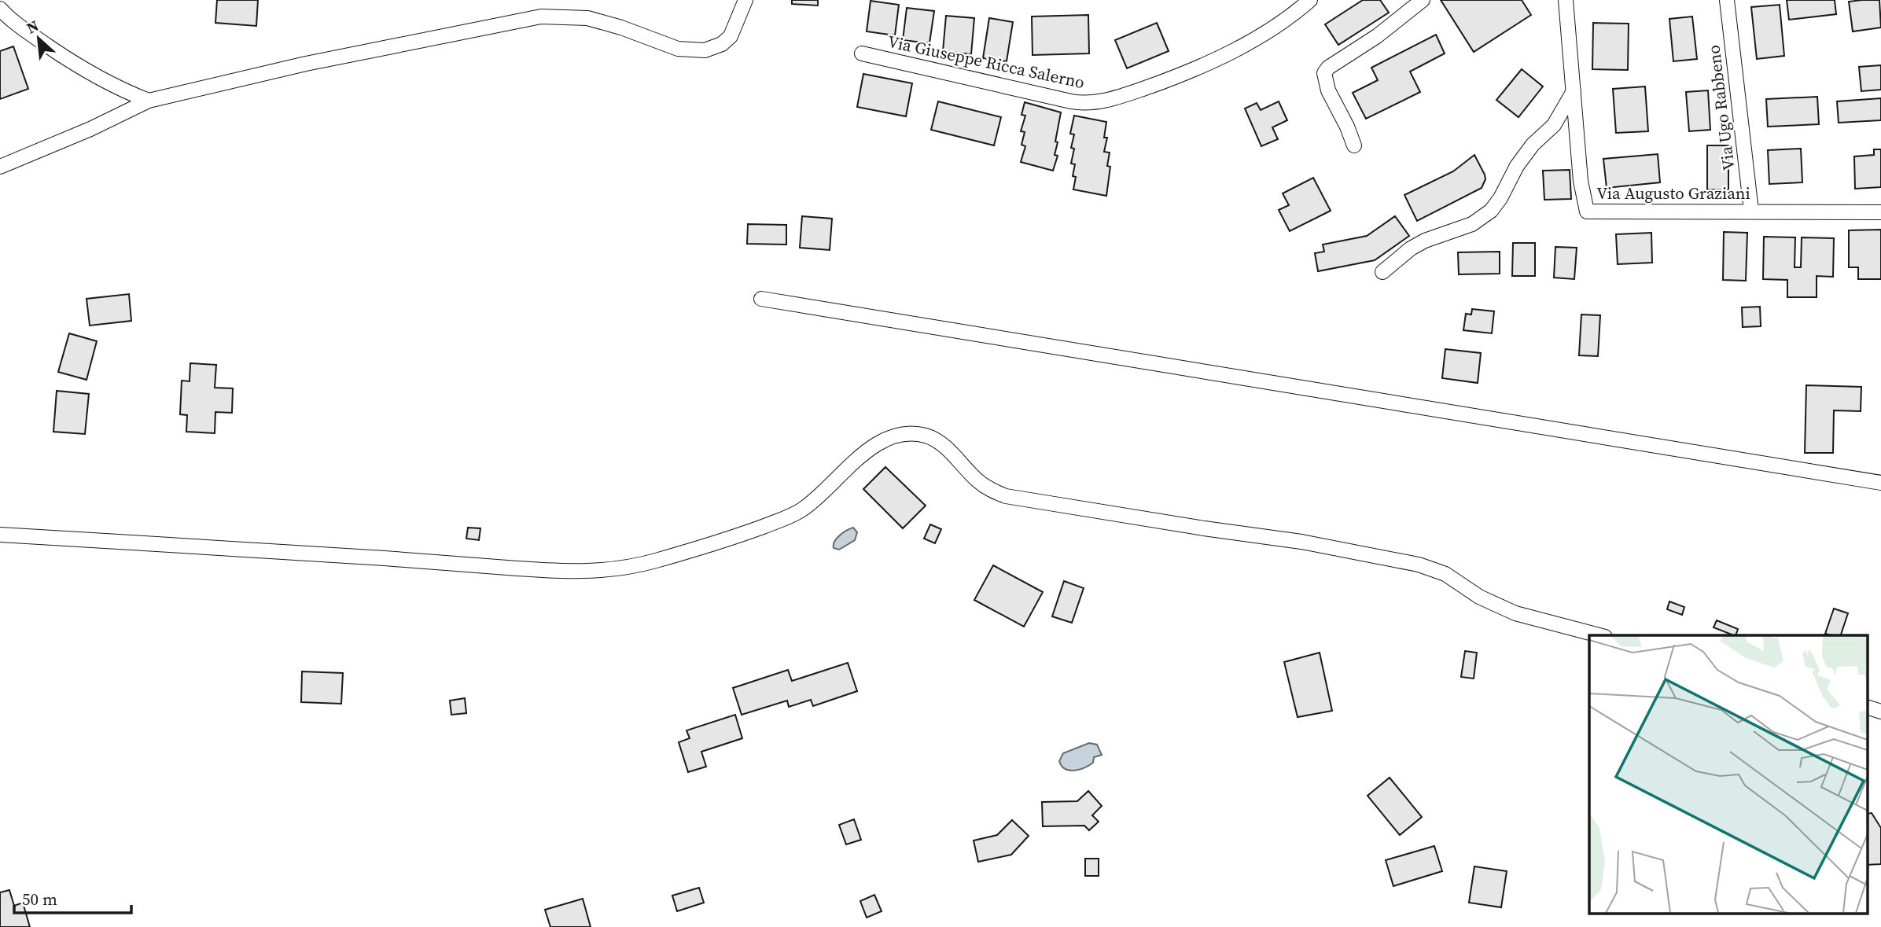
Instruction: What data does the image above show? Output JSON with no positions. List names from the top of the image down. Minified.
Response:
{"streets":{"street":["Via Giuseppe Ricca Salerno","Via Ugo Rabbeno","Via Augusto Graziani"]},"crossings":[["Via Ugo Rabbeno","Via Augusto Graziani"]],"scale_bar":"50 m","north":"top left"}
